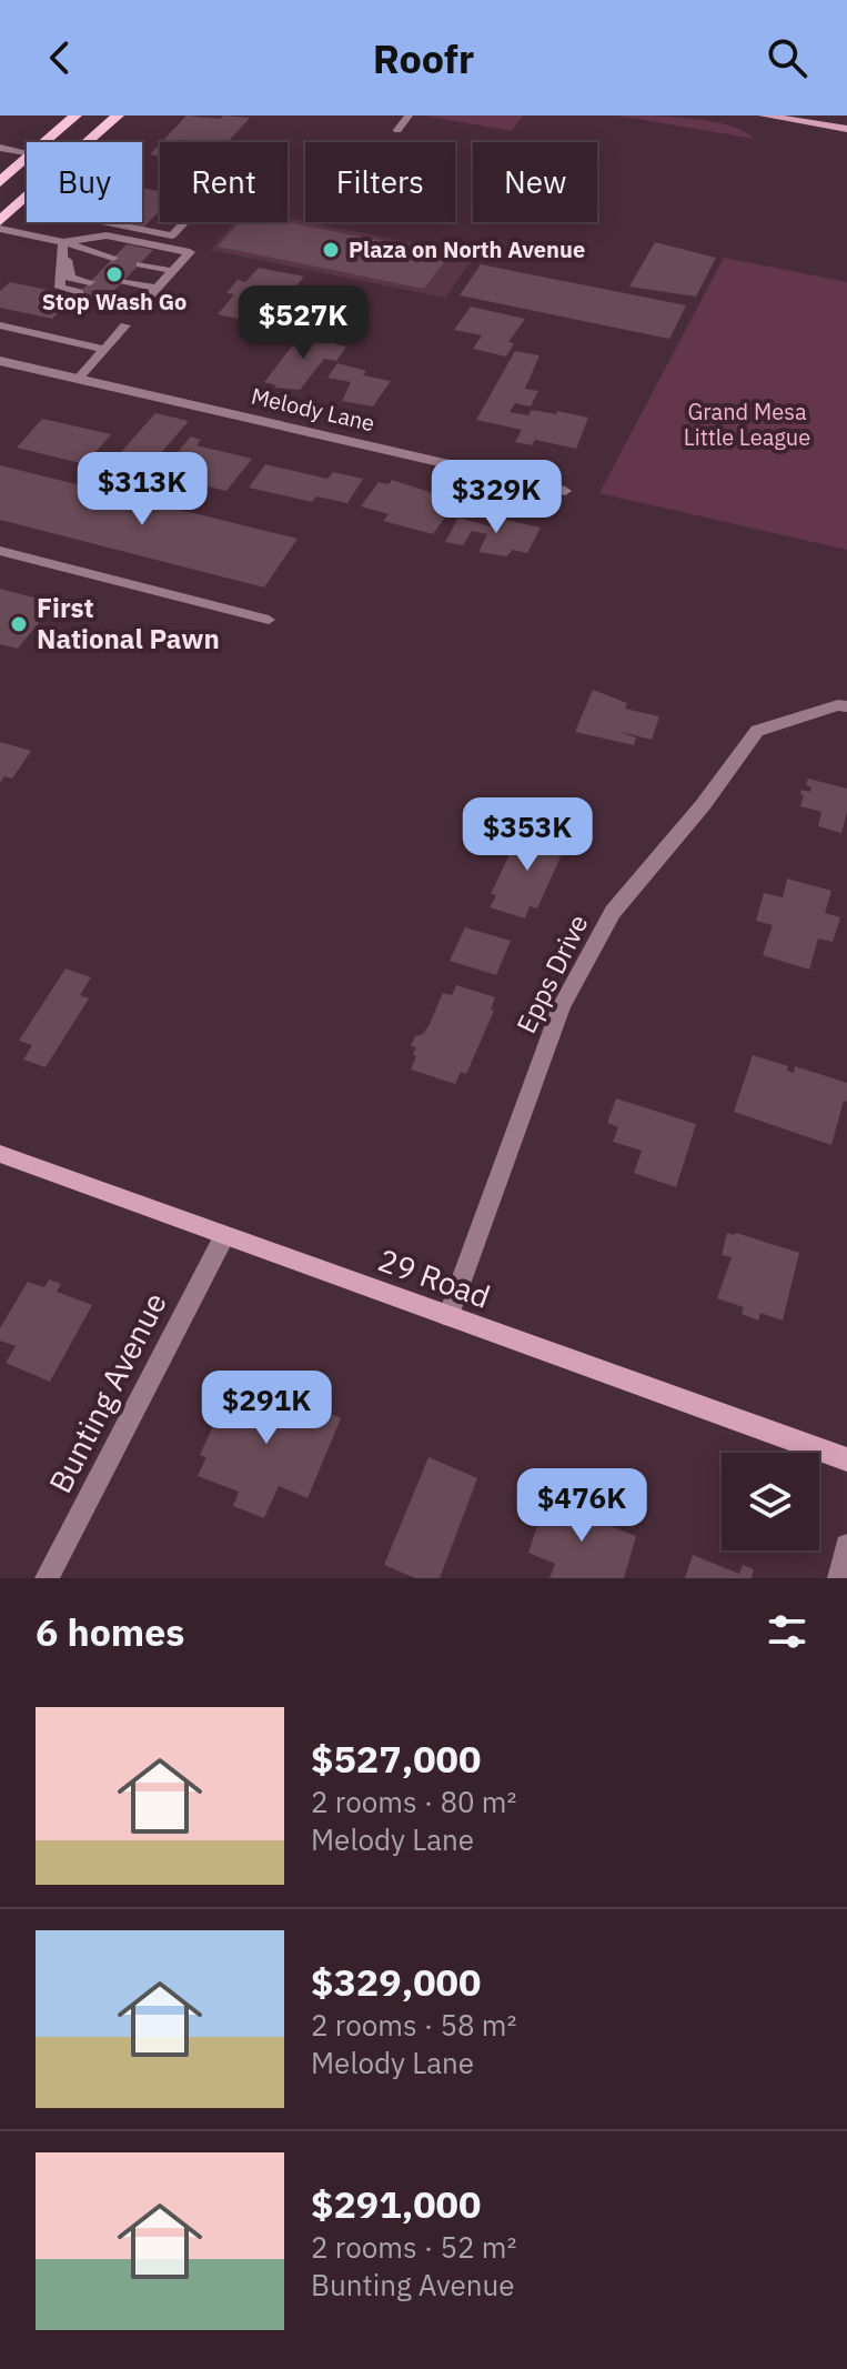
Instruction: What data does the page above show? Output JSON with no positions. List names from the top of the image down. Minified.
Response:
{"streets":{"main road":["29 Road"],"street":["Melody Lane","Epps Drive","Bunting Avenue"]},"crossings":[["Epps Drive","29 Road"],["29 Road","Bunting Avenue"]],"parks":["Grand Mesa Little League"],"places":["Plaza on North Avenue","Stop Wash Go","First National Pawn"],"page":{"header":"Roofr","chip":["Buy","Rent","Filters","New"],"price":["$527K","$313K","$329K","$353K","$291K","$476K"],"heading":"6 homes","list":[{"name":"$527,000","note":"2 rooms · 80 m² · Melody Lane"},{"name":"$329,000","note":"2 rooms · 58 m² · Melody Lane"},{"name":"$291,000","note":"2 rooms · 52 m² · Bunting Avenue"}]}}
